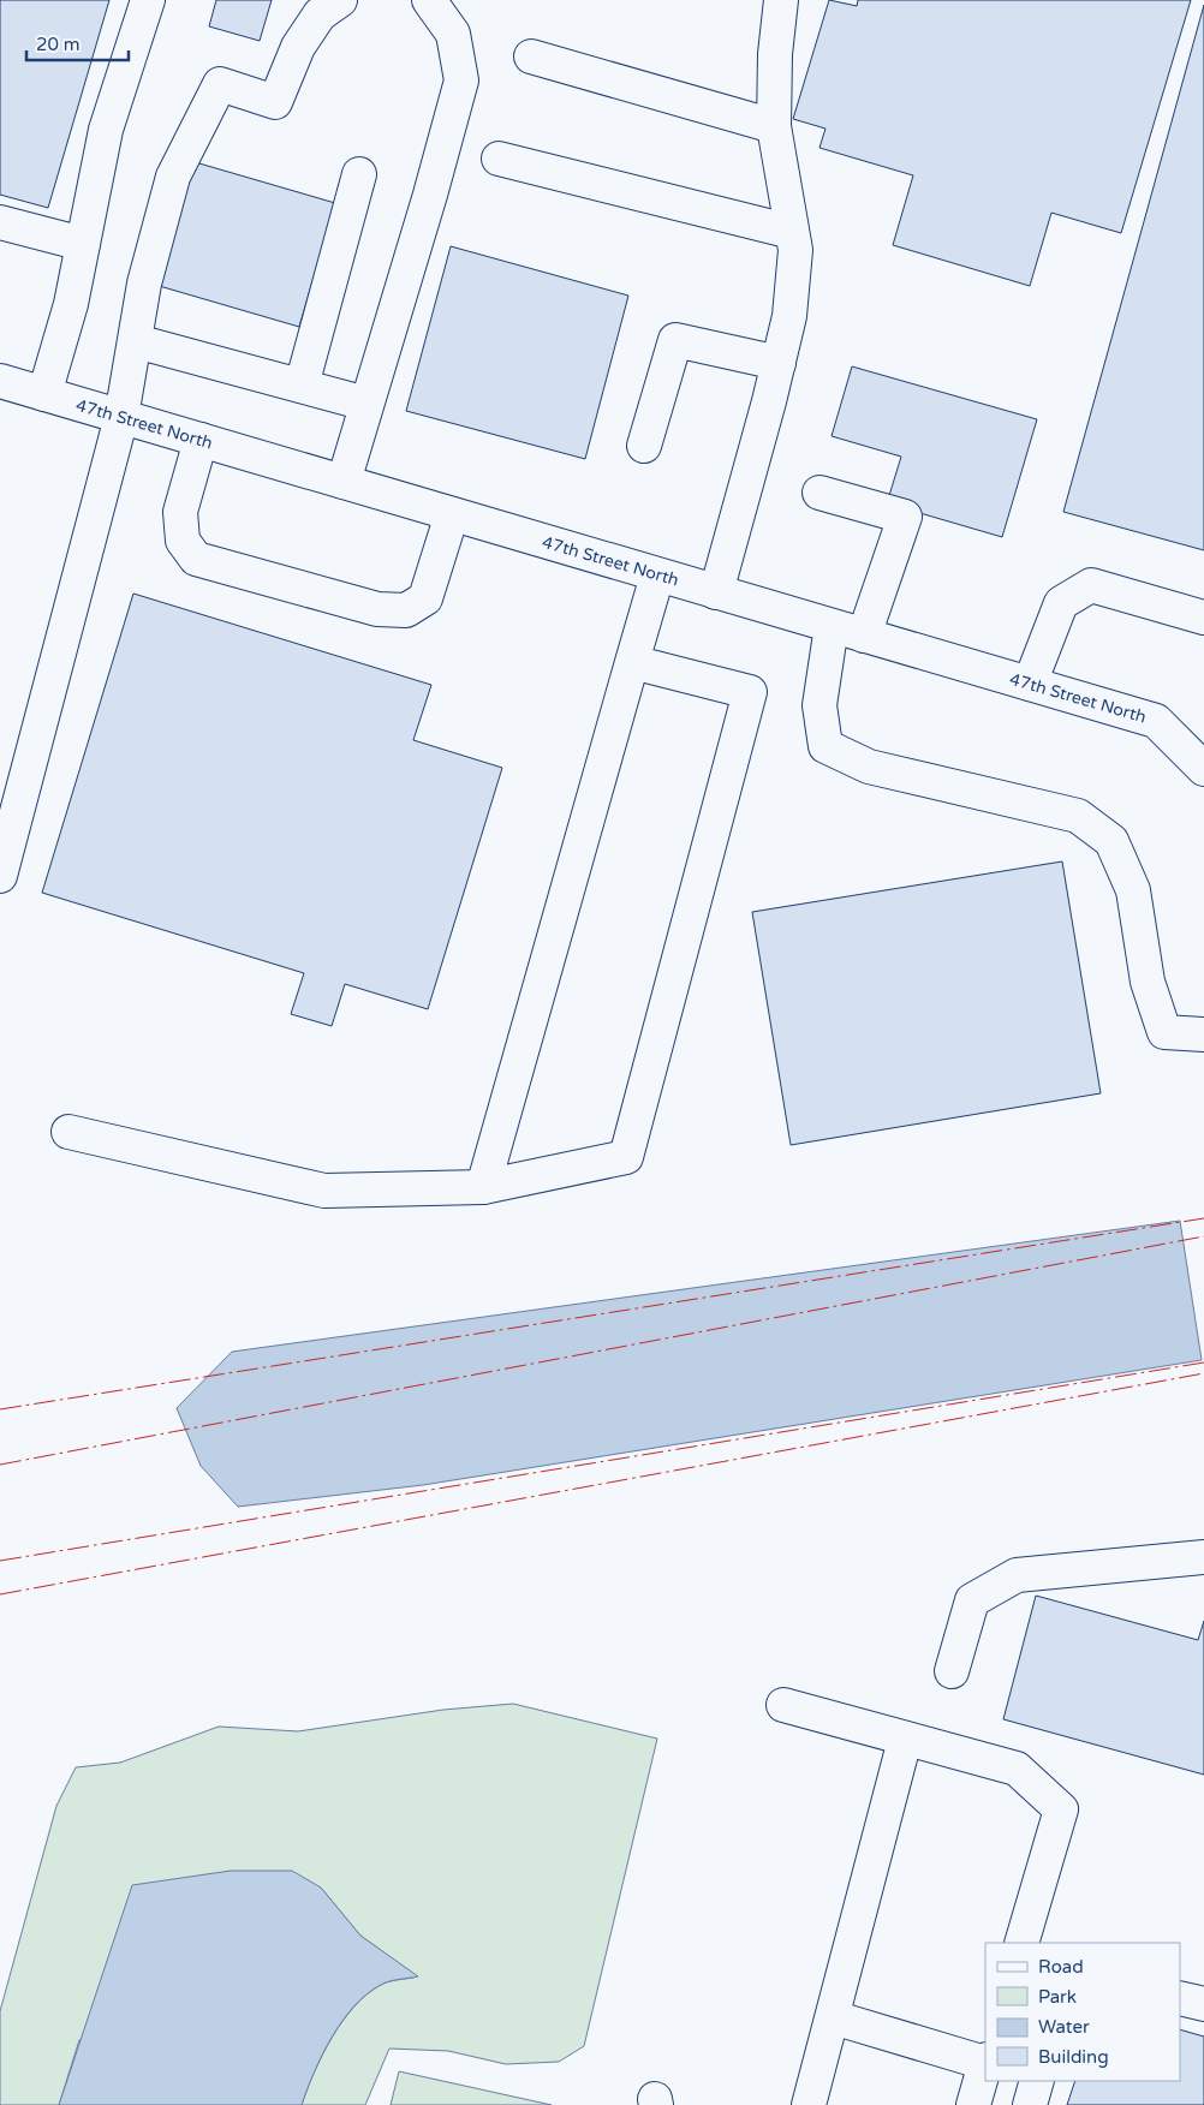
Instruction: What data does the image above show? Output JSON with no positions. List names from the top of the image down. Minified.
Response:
{"streets":{"street":["47th Street North"]},"legend":["Road","Park","Water","Building"],"scale_bar":"20 m"}
